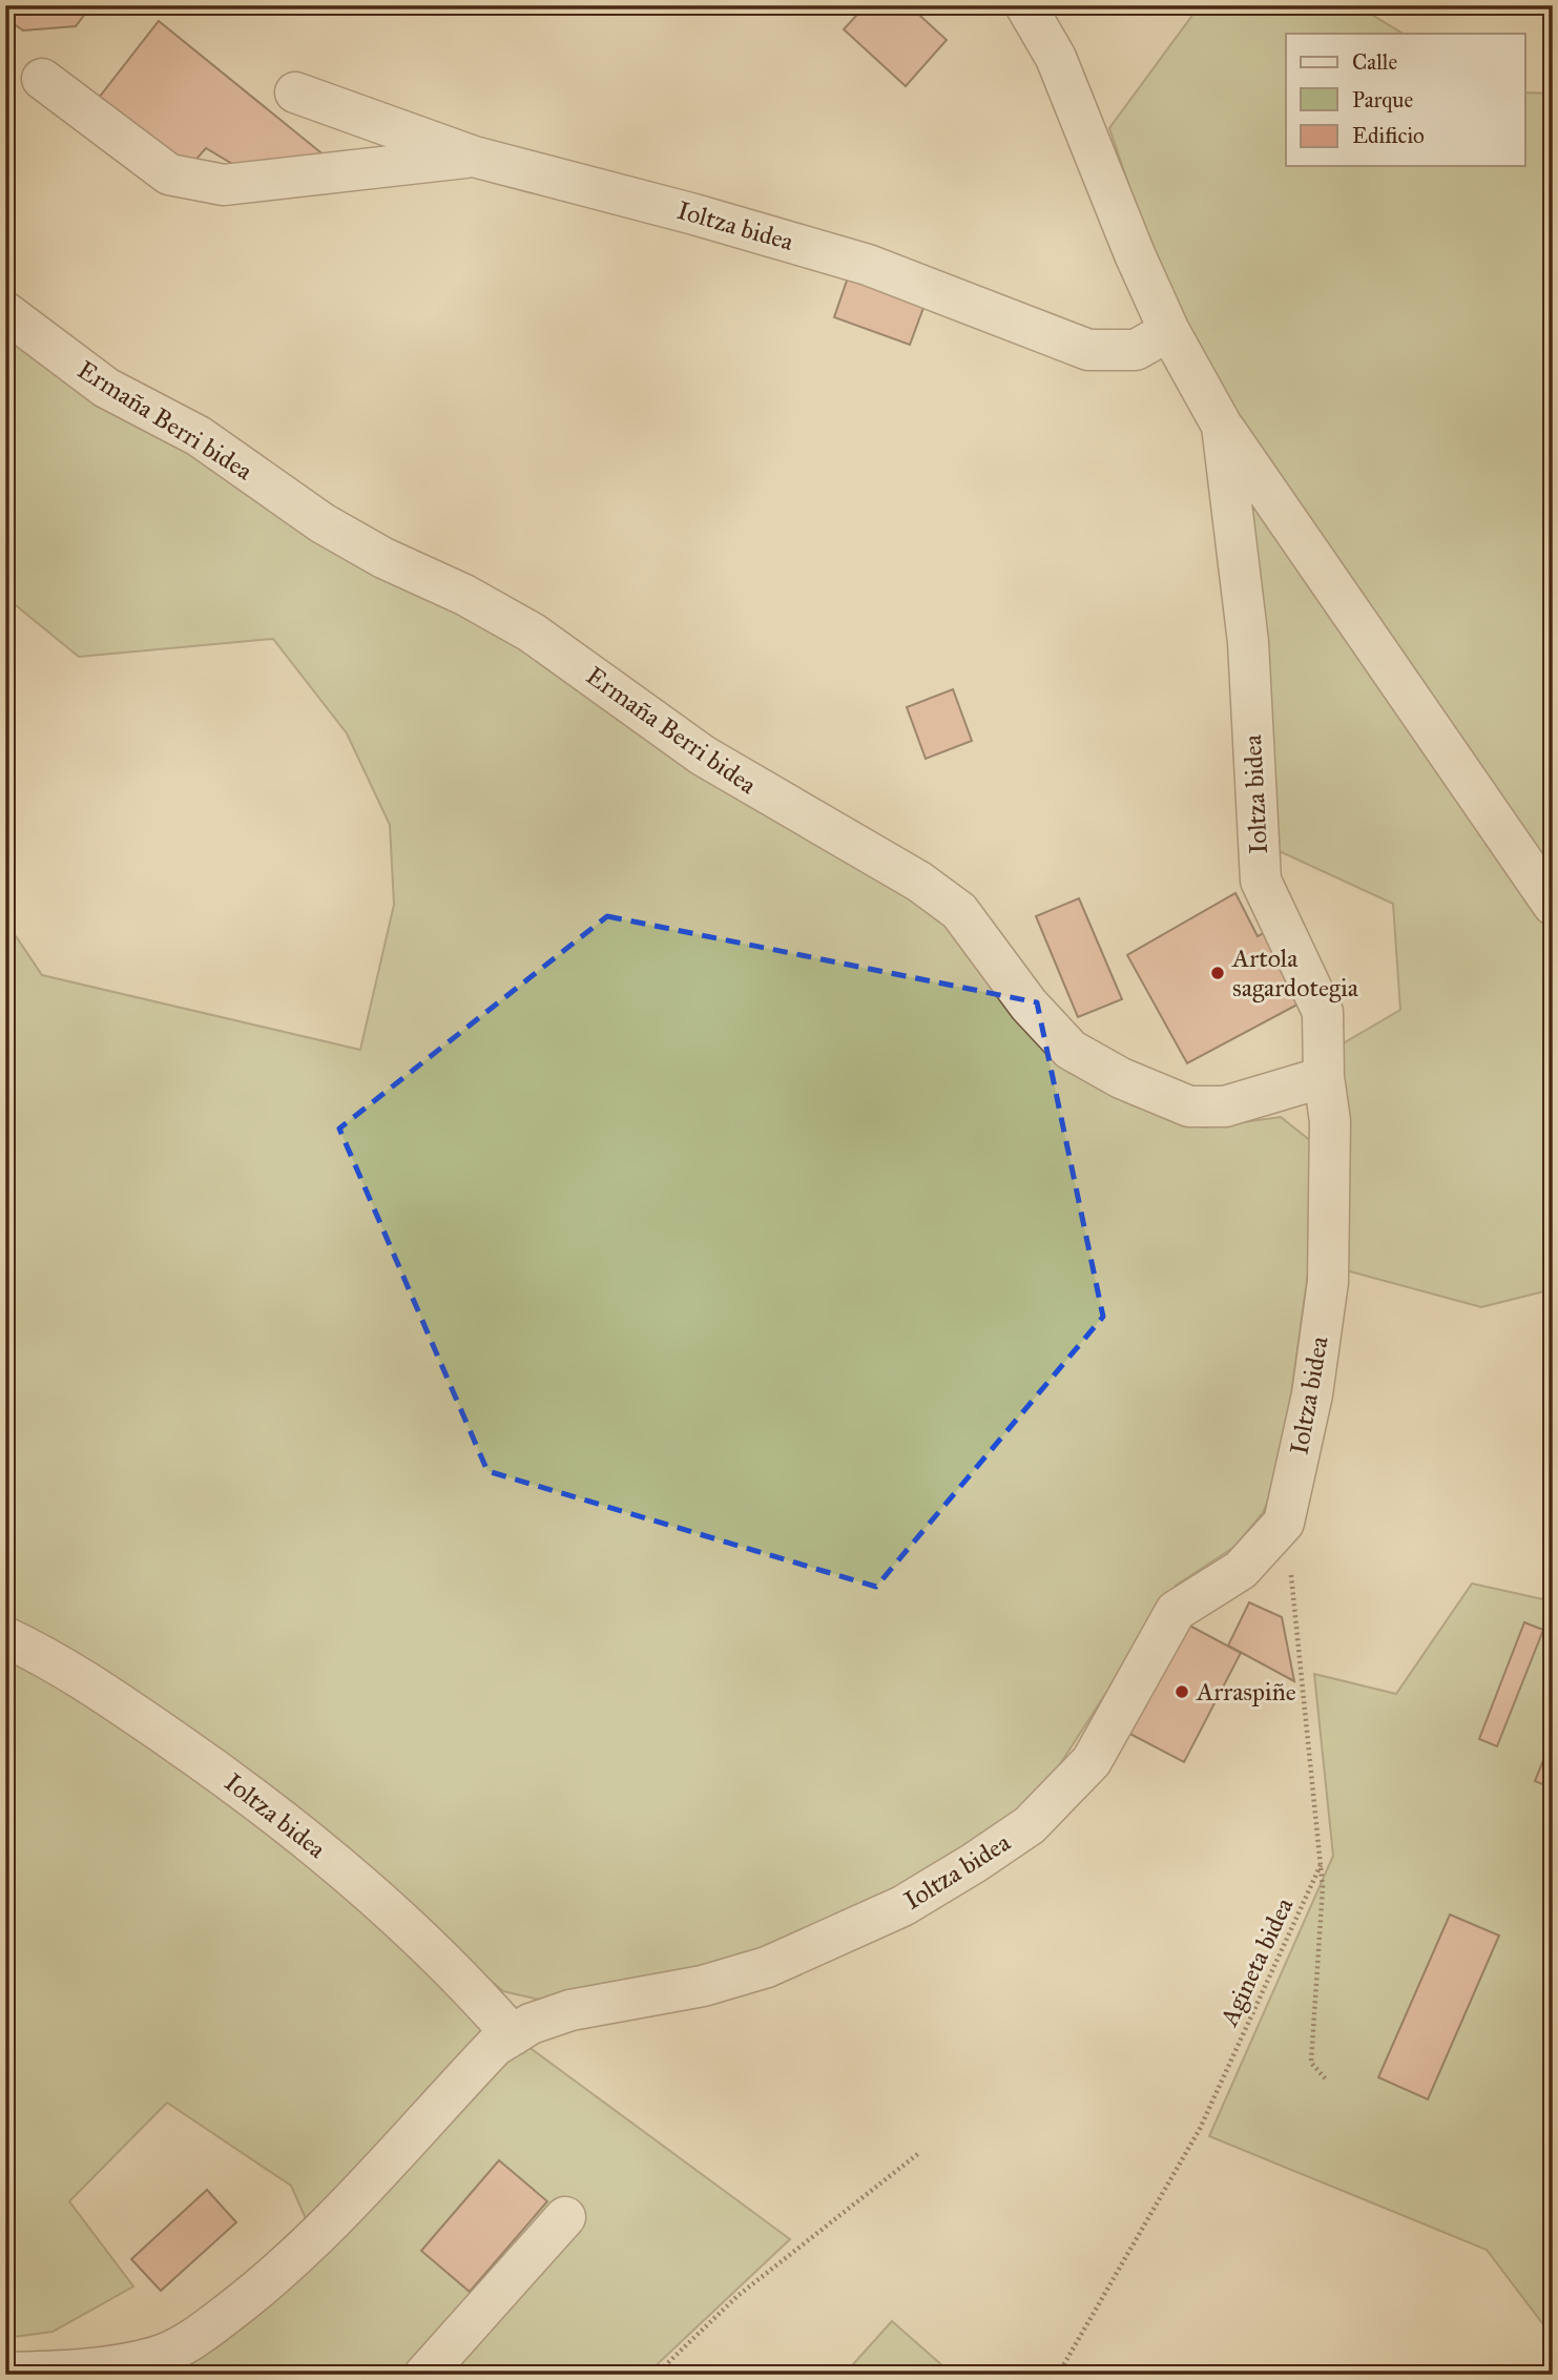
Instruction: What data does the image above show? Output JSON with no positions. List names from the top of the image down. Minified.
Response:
{"streets":{"street":["Ioltza bidea","Ermaña Berri bidea"],"path":["Agineta bidea"]},"crossings":[["Ioltza bidea","Ermaña Berri bidea"]],"places":["Artola sagardotegia","Arraspiñe"],"legend":["Calle","Parque","Edificio"]}
